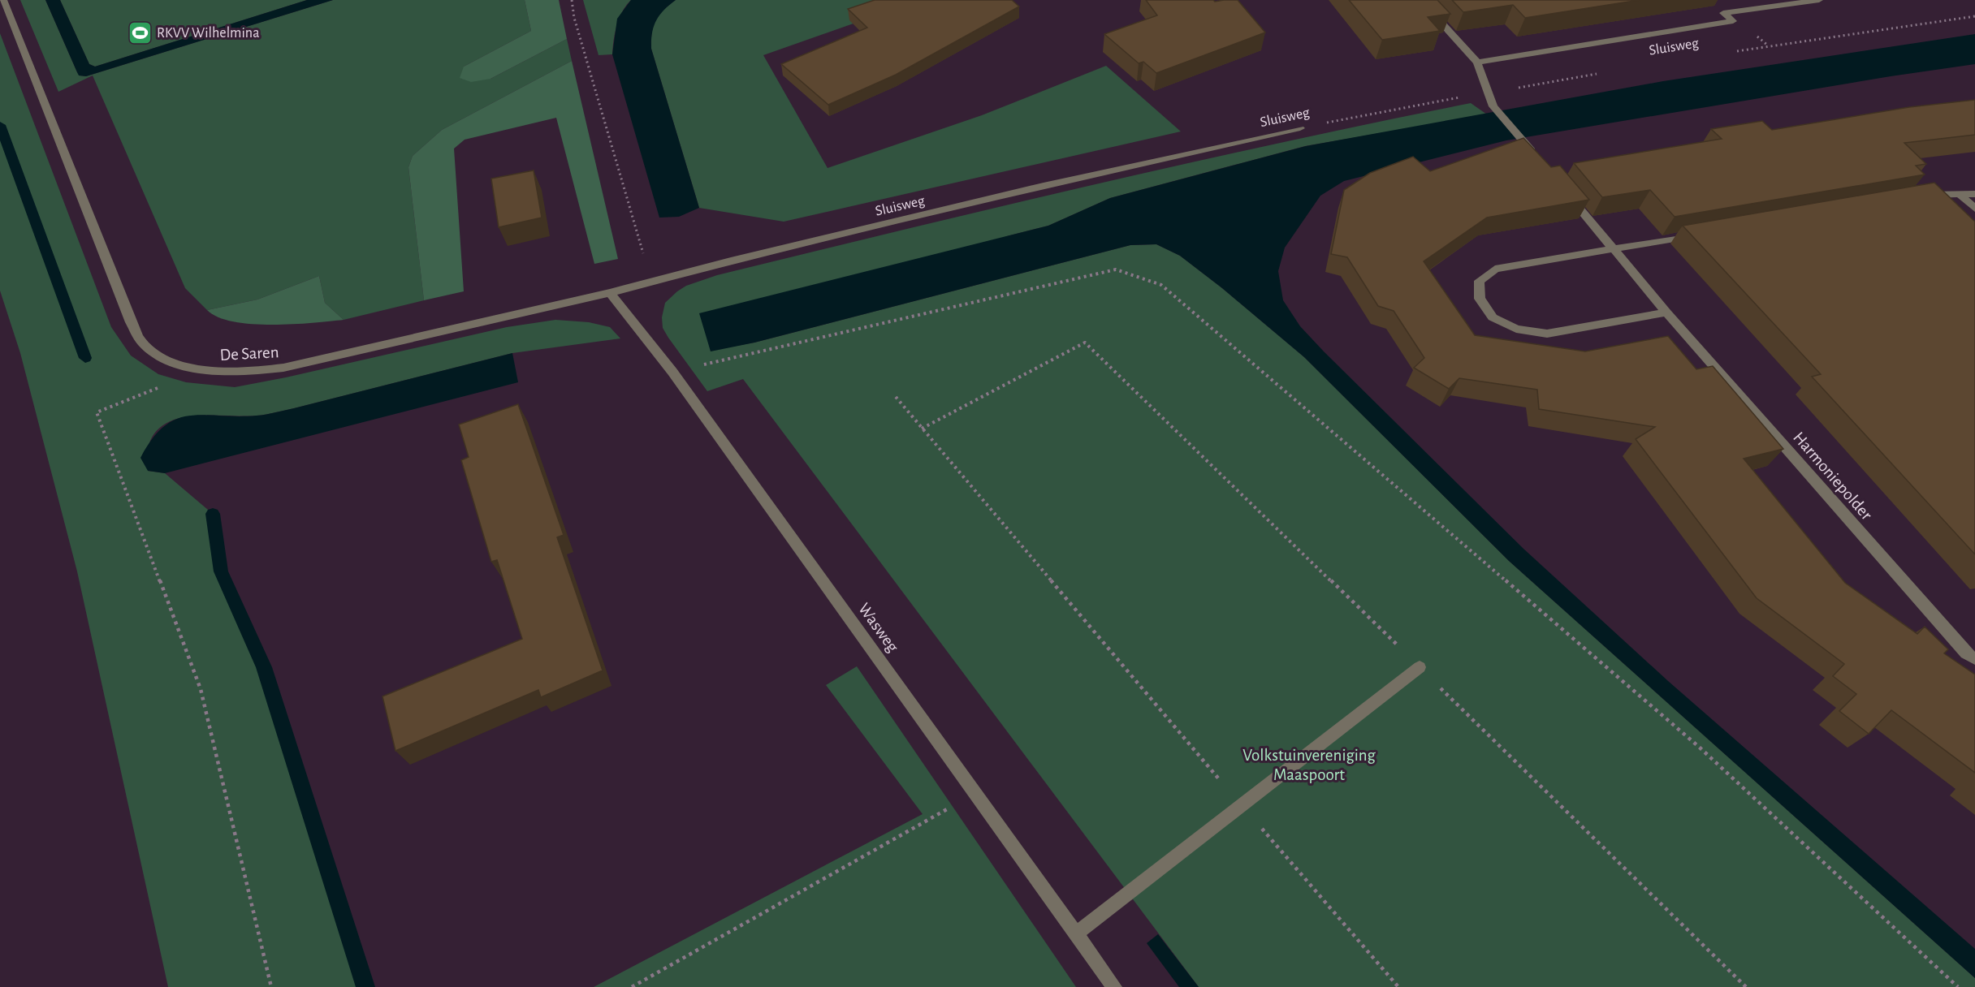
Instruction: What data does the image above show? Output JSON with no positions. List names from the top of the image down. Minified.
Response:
{"streets":{"street":["Sluisweg","De Saren","Harmoniepolder","Wasweg"]},"crossings":[["Sluisweg","De Saren"],["Sluisweg","Wasweg"],["De Saren","Wasweg"]],"parks":["Volkstuinvereniging Maaspoort"],"places":{"sports":["RKVV Wilhelmina"]}}
